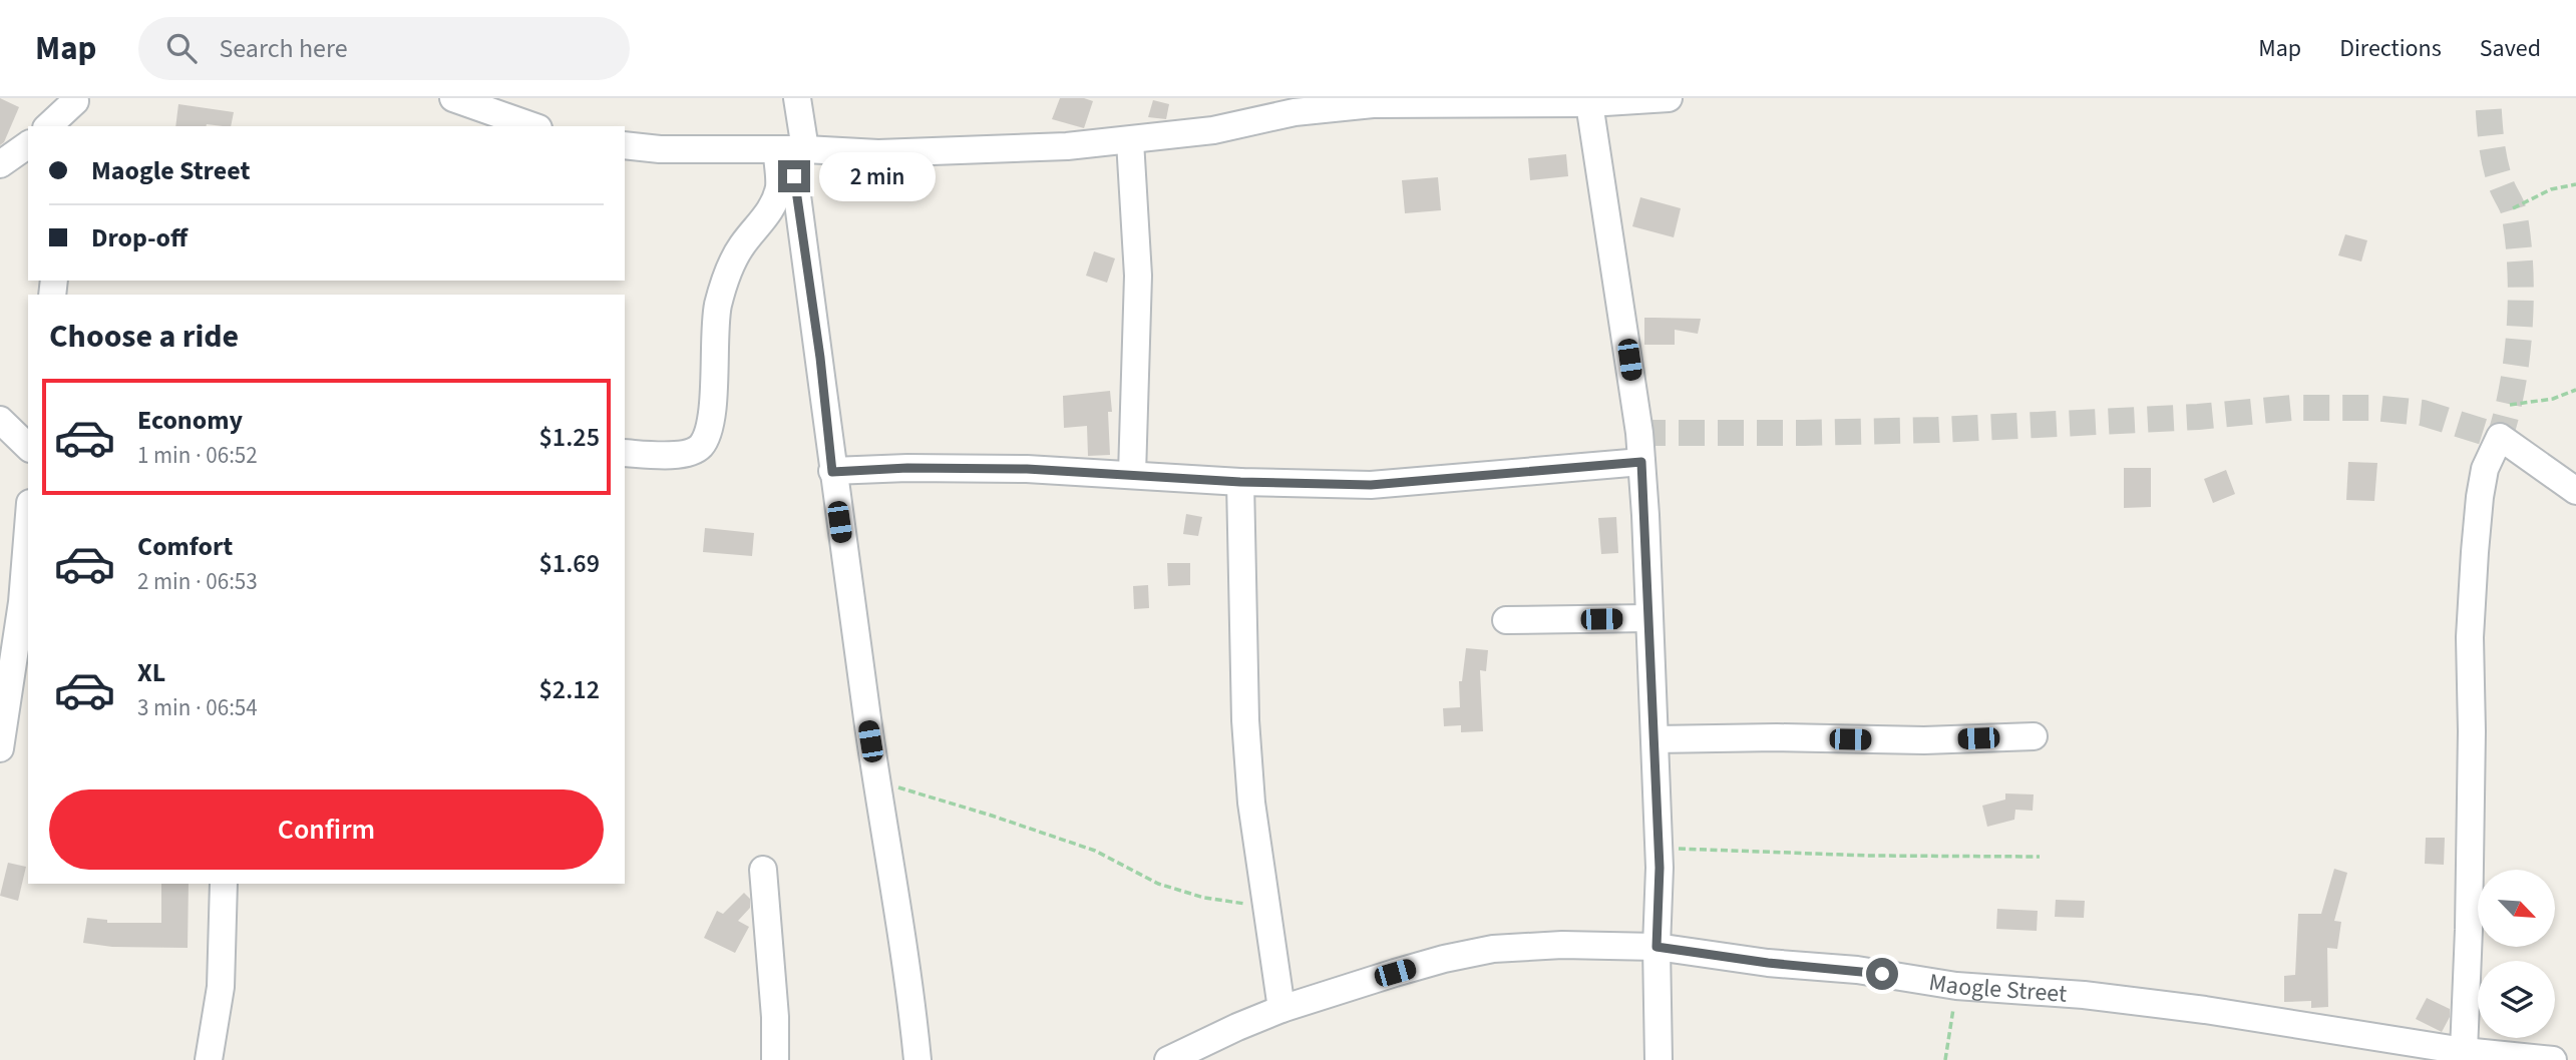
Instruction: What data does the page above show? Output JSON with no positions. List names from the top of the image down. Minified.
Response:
{"streets":{"street":["Maogle Street"]},"north":"bottom right","page":{"header":"Map","search":"Search here","nav":["Map","Directions","Saved"],"banner":["Maogle Street","Drop-off"],"bubble":"2 min","heading":"Choose a ride","list":[{"name":"Economy","note":"1 min · 06:52","value":"$1.25"},{"name":"Comfort","note":"2 min · 06:53","value":"$1.69"},{"name":"XL","note":"3 min · 06:54","value":"$2.12"}],"buttons":"Confirm"}}
